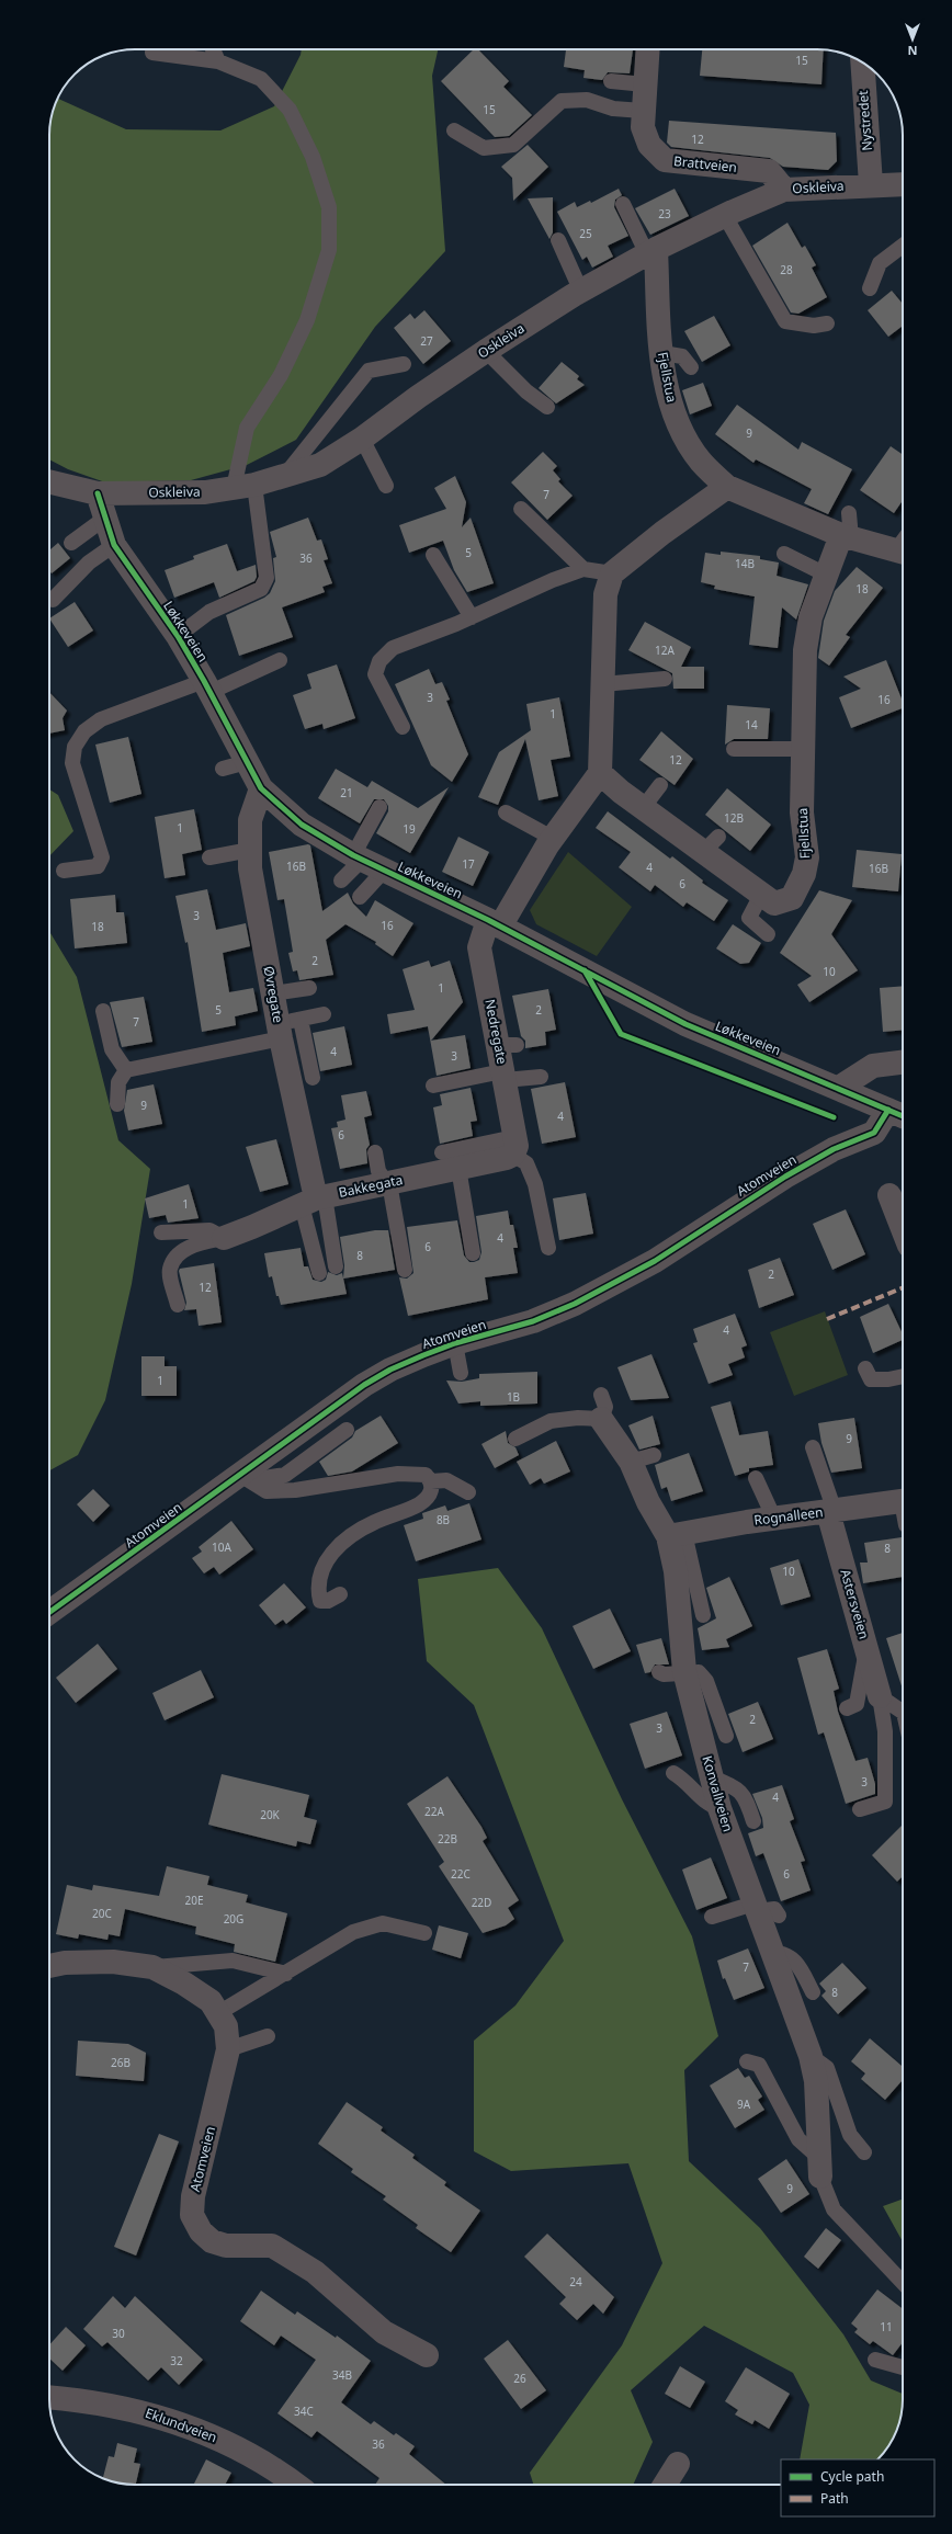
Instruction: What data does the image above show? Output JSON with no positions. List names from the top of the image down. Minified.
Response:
{"streets":{"street":["Nystredet","Brattveien","Oskleiva","Fjellstua","Løkkeveien","Øvregate","Nedregate","Atomveien","Bakkegata","Rognalleen","Astersveien","Konvallveien","Eklundveien"]},"crossings":[["Nystredet","Oskleiva"],["Brattveien","Oskleiva"],["Oskleiva","Fjellstua"],["Oskleiva","Løkkeveien"],["Løkkeveien","Øvregate"],["Løkkeveien","Nedregate"],["Løkkeveien","Atomveien"],["Øvregate","Bakkegata"],["Nedregate","Bakkegata"],["Rognalleen","Astersveien"],["Rognalleen","Konvallveien"]],"house_numbers":["15","15","12","23","25","28","27","9","7","5","36","14B","18","12A","3","16","1","14","12","21","12B","1","19","17","16B","4","16B","6","3","16","18","2","10","1","5","2","7","4","3","9","4","6","1","4","6","8","2","12","4","1","1B","9","8B","10A","8","10","2","3","3","4","22A","20K","22B","22C","6","20E","22D","20C","20G","7","8","26B","9A","9","24","11","30","32","34B","26","34C","36"],"legend":["Cycle path","Path"],"north":"bottom"}
